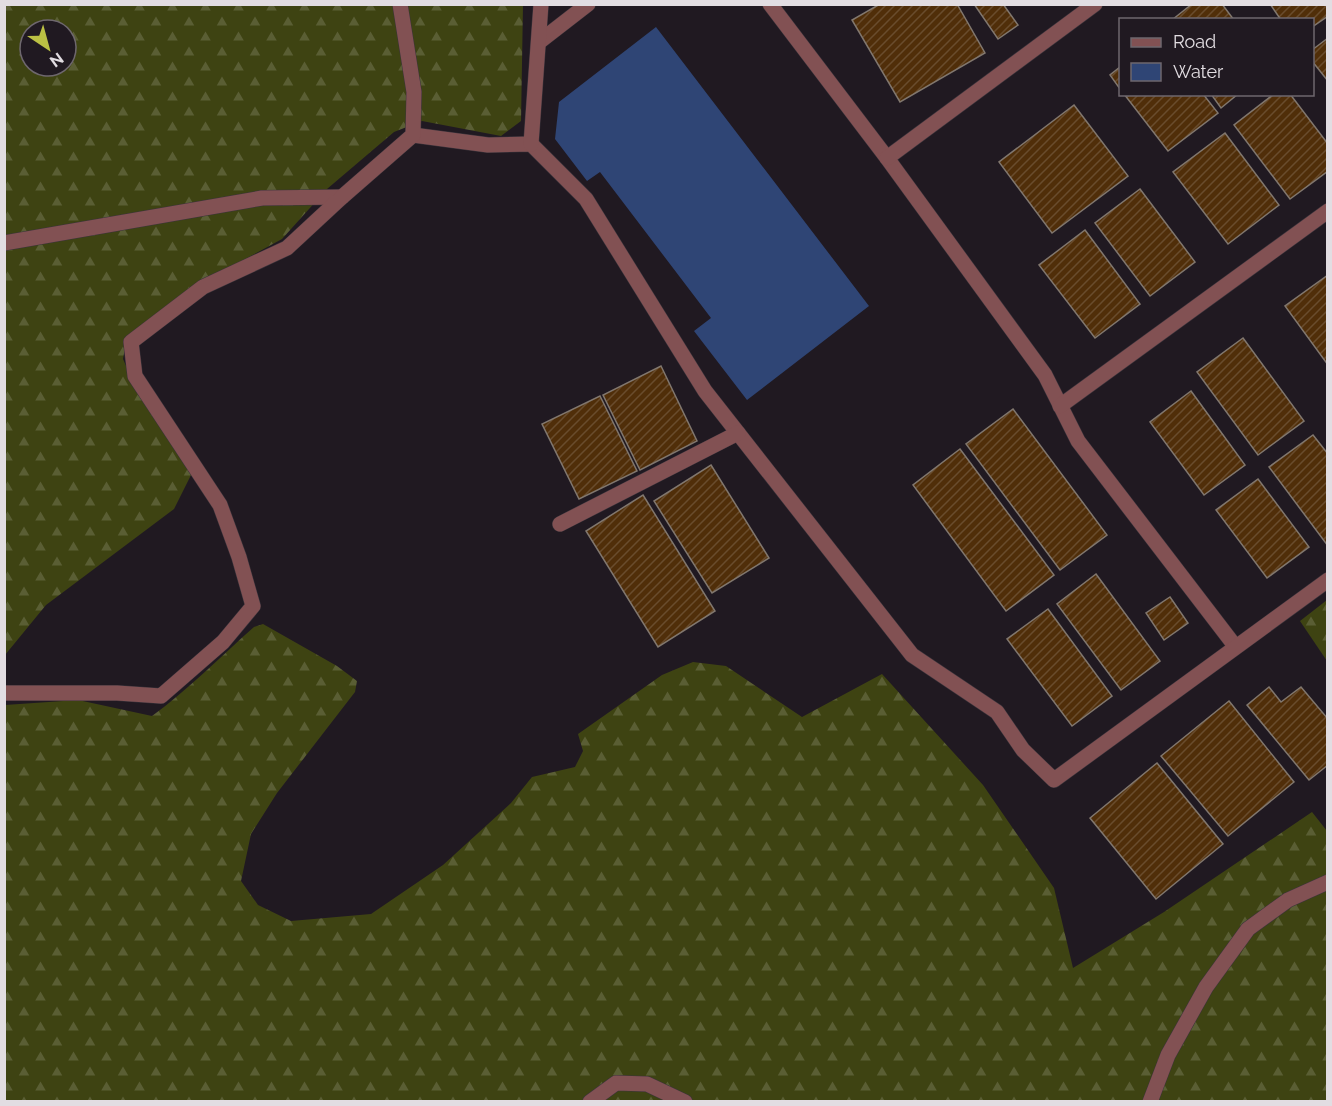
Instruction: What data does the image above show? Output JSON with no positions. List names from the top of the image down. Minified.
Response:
{"legend":["Road","Water"],"north":"bottom right"}
